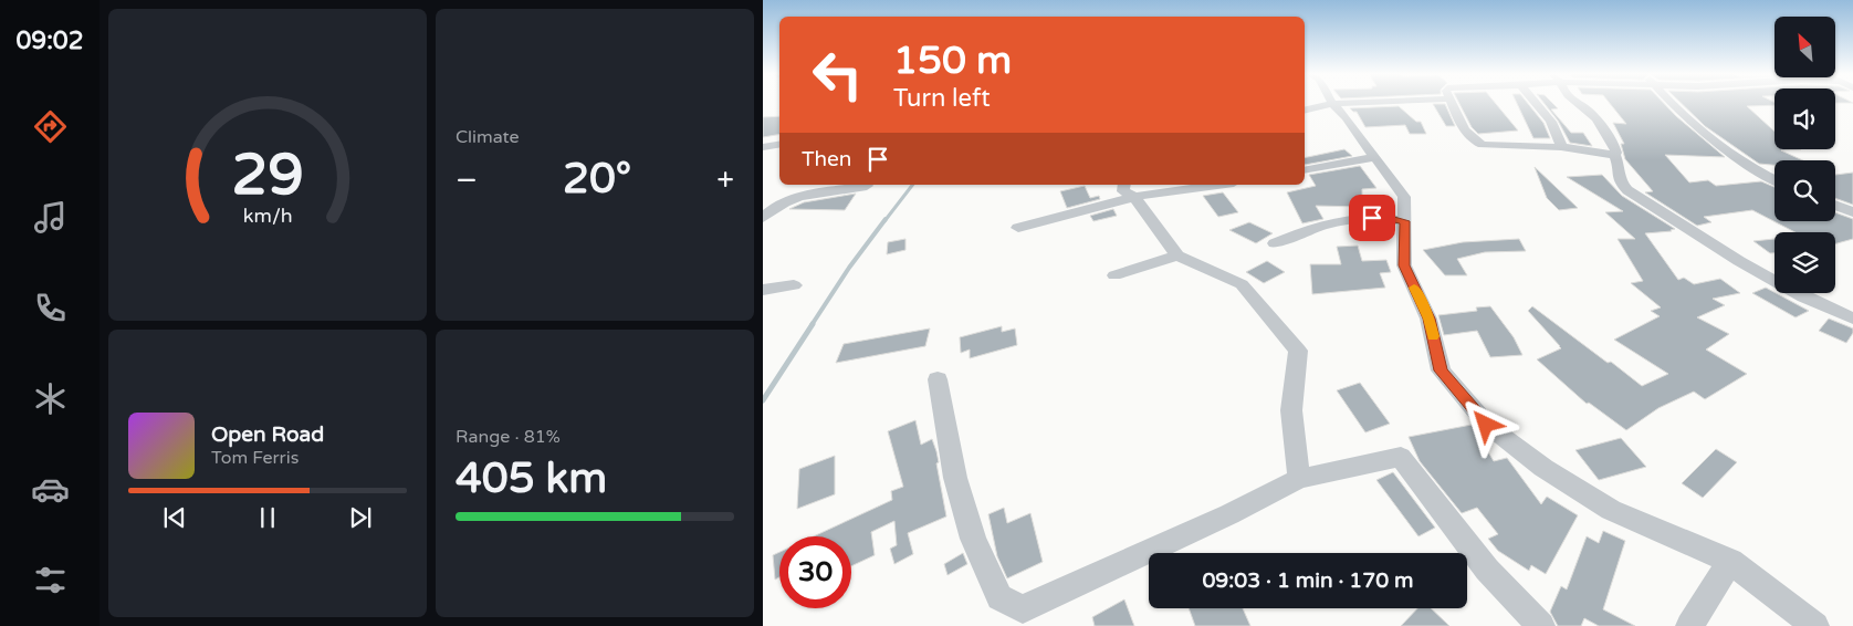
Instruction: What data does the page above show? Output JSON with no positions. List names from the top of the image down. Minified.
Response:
{"north":"top left","page":{"tabs":"09:02","tile":["Climate",["Range · 81%","405 km"]],"turn":["150 m","Turn left"],"then":"Then","heat":["−","20°","+"],"song":["Open Road","Tom Ferris"],"limit":"30","trip":"09:03 · 1 min · 170 m","gauge":["29","km/h"]}}
